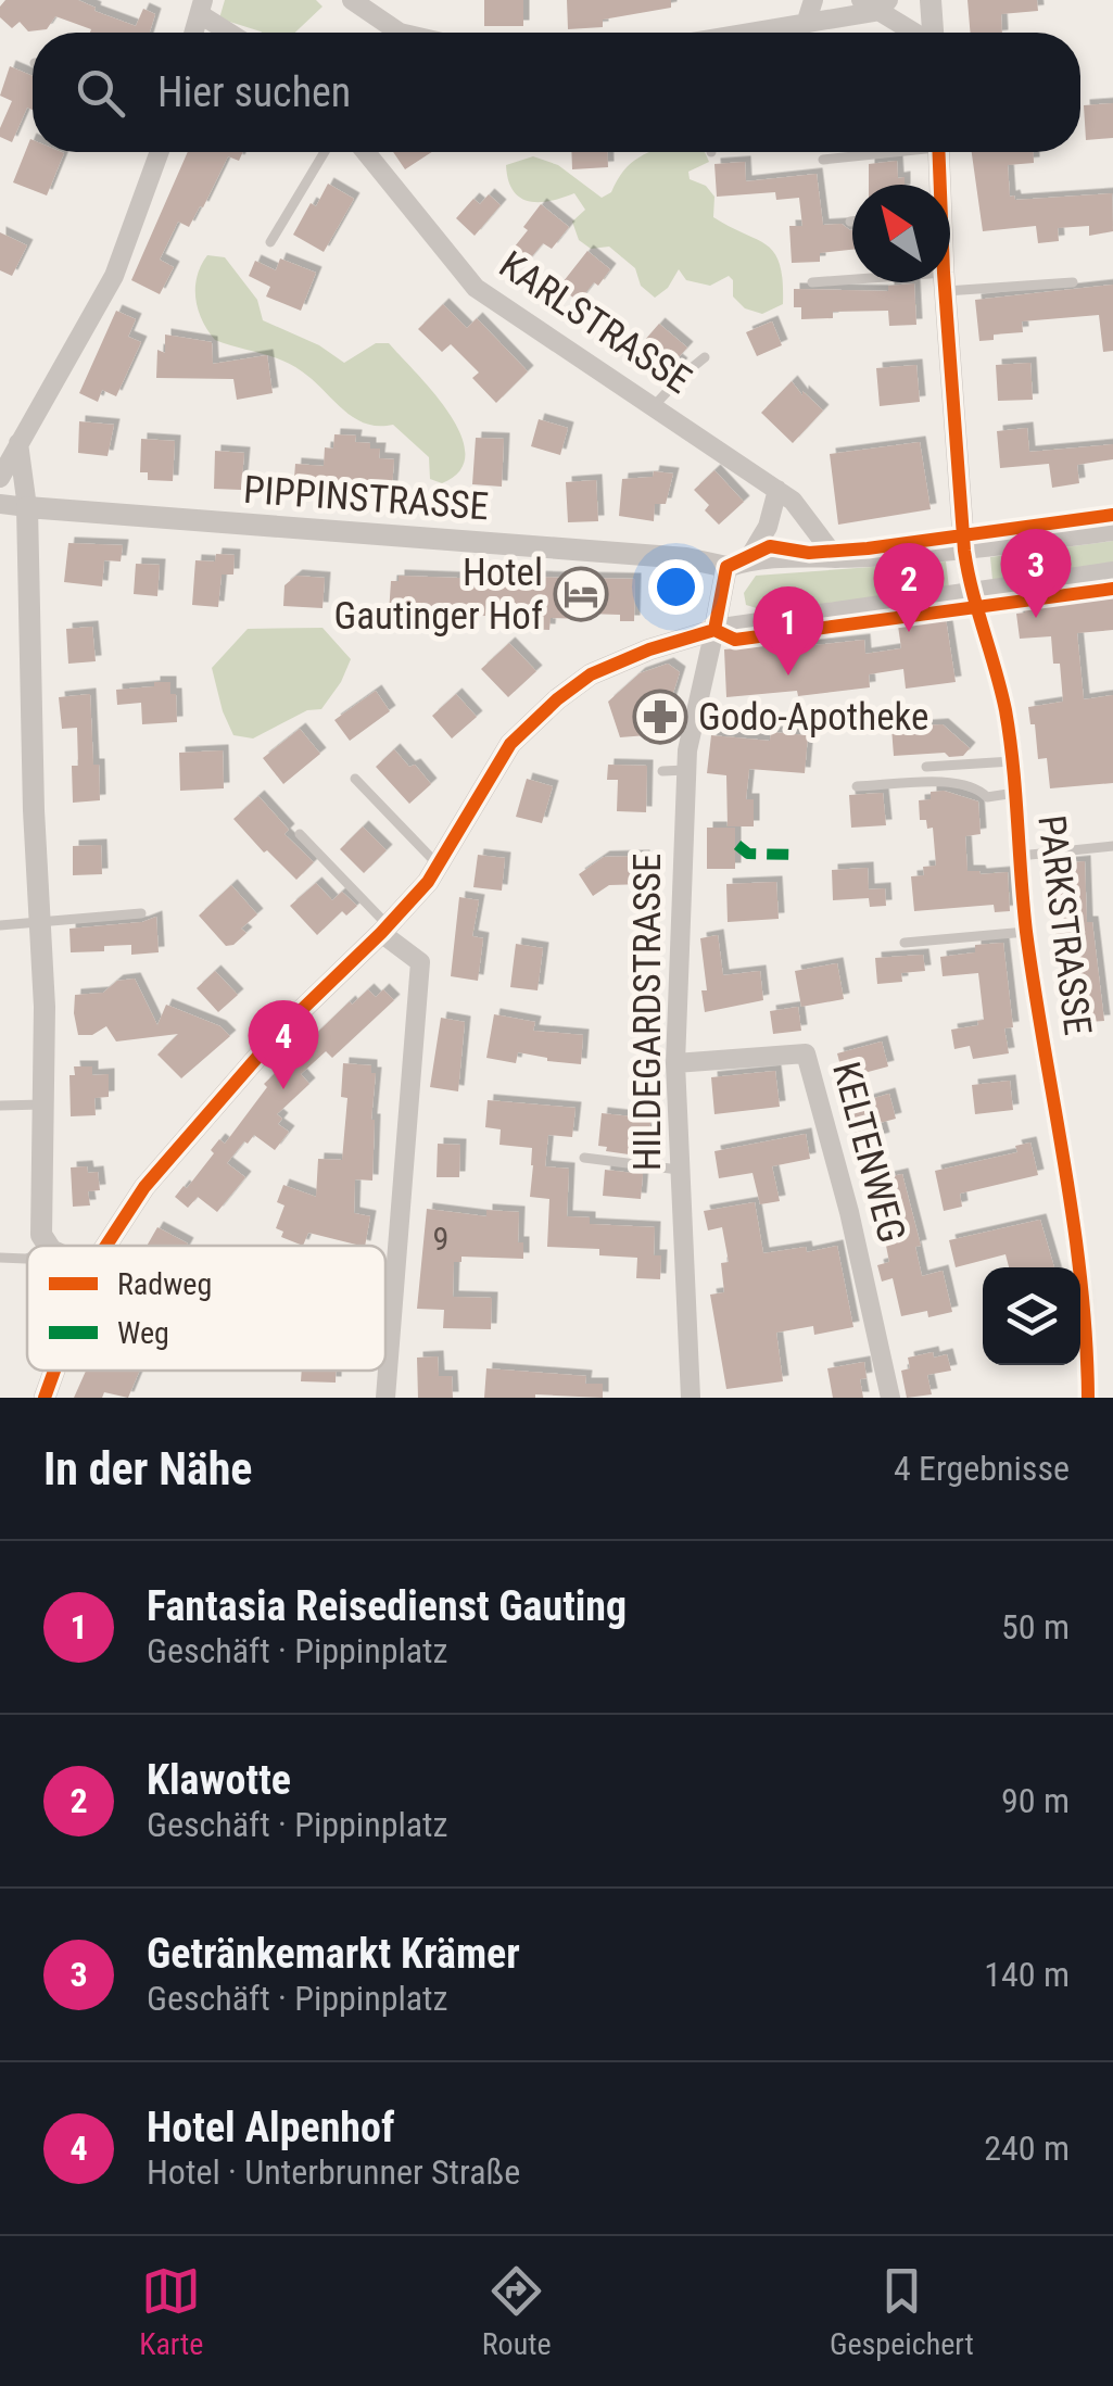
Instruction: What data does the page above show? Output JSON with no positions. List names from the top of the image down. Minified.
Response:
{"streets":{"street":["KARLSTRASSE","PIPPINSTRASSE","PARKSTRASSE","HILDEGARDSTRASSE","KELTENWEG"]},"crossings":[["KARLSTRASSE","PIPPINSTRASSE"],["PIPPINSTRASSE","PARKSTRASSE"],["HILDEGARDSTRASSE","KELTENWEG"]],"places":{"hotel":["Hotel Gautinger Hof"],"pharmacy":["Godo-Apotheke"]},"house_numbers":["9"],"legend":["Radweg","Weg"],"north":"top left","page":{"search":"Hier suchen","pins":["3","2","1","4"],"heading":["In der Nähe","4 Ergebnisse"],"list":[{"mark":"1","name":"Fantasia Reisedienst Gauting","note":"Geschäft · Pippinplatz","value":"50 m"},{"mark":"2","name":"Klawotte","note":"Geschäft · Pippinplatz","value":"90 m"},{"mark":"3","name":"Getränkemarkt Krämer","note":"Geschäft · Pippinplatz","value":"140 m"},{"mark":"4","name":"Hotel Alpenhof","note":"Hotel · Unterbrunner Straße","value":"240 m"}],"nav":["Karte","Route","Gespeichert"]}}
